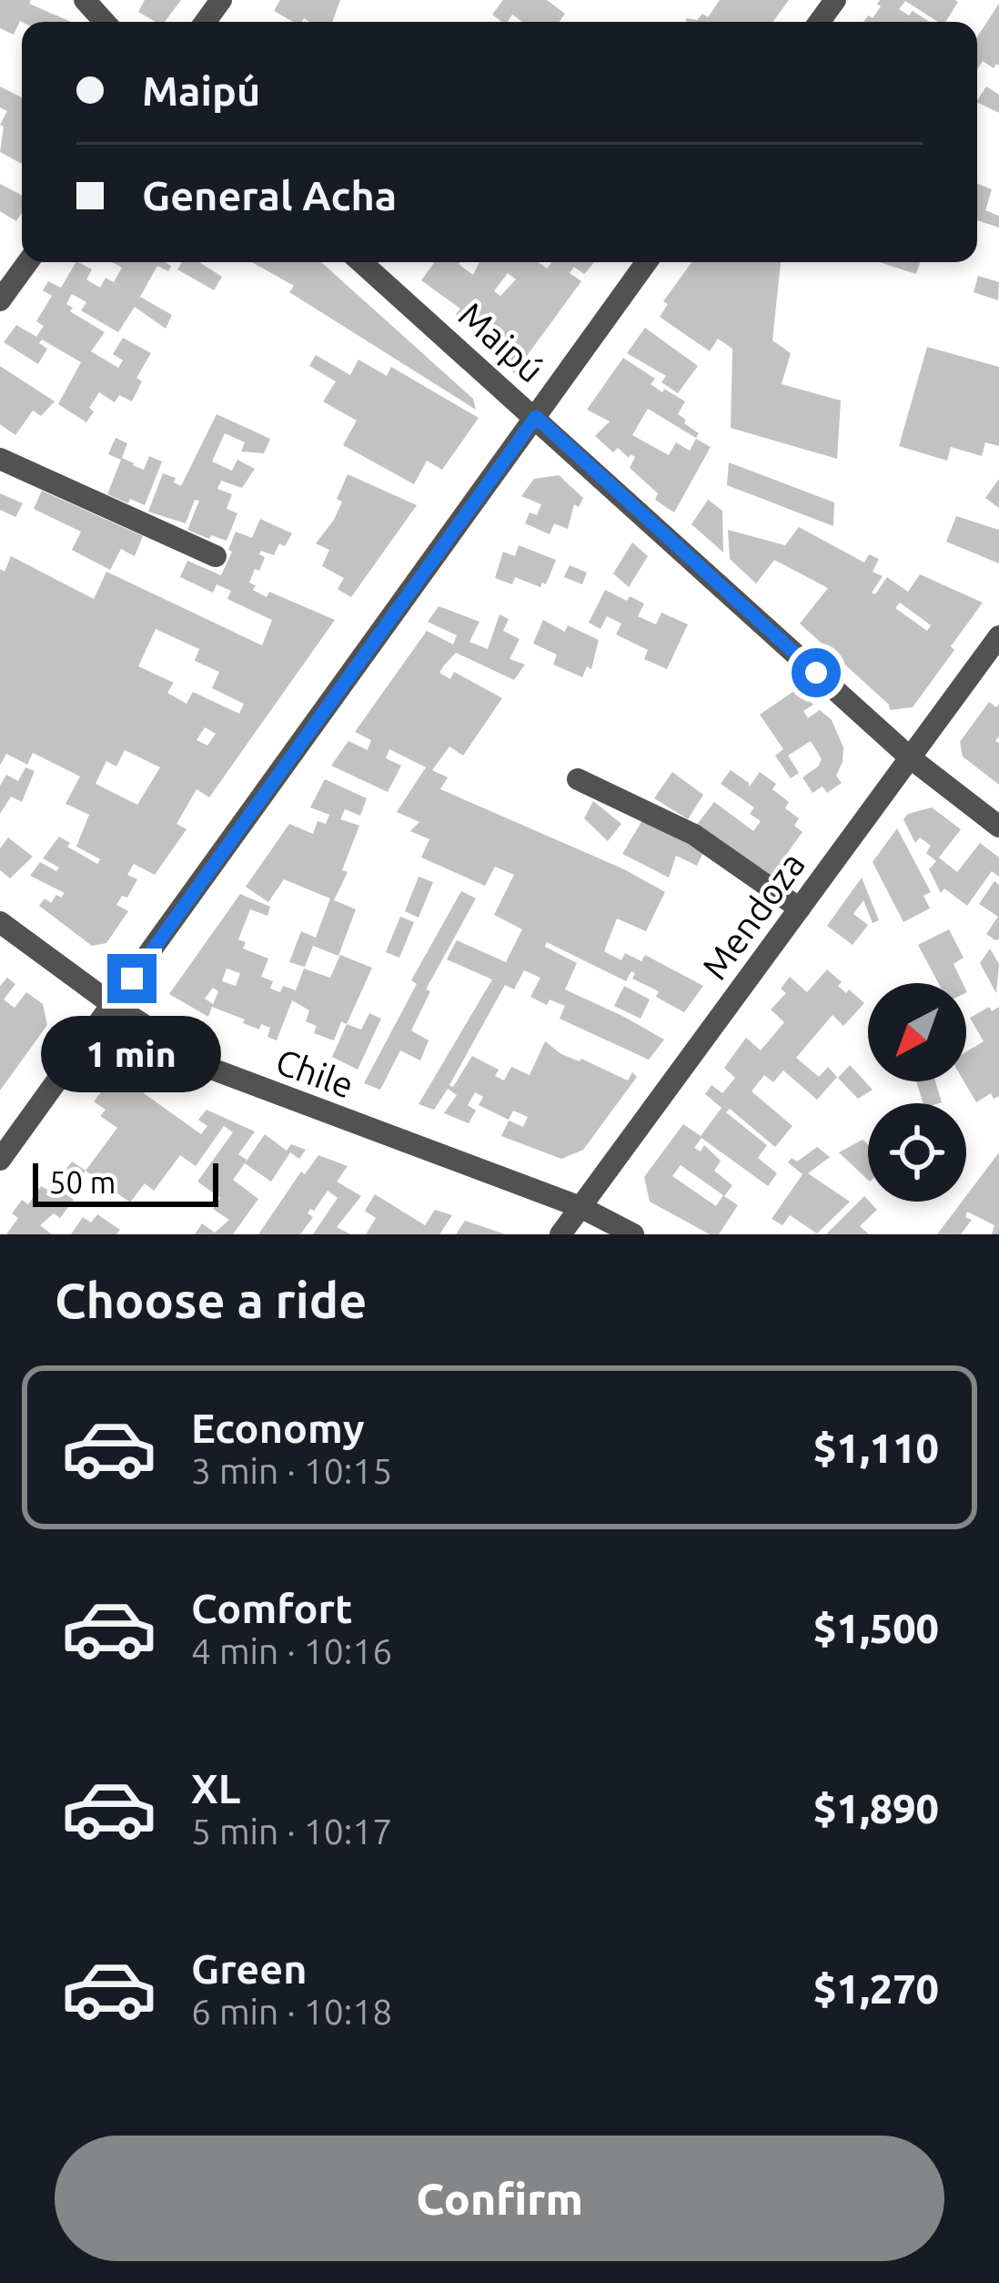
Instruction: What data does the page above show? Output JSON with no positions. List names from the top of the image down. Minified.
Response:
{"streets":{"street":["Maipú","Mendoza","Chile"]},"crossings":[["Maipú","Mendoza"],["Mendoza","Chile"]],"scale_bar":"50 m","north":"bottom left","page":{"banner":["Maipú","General Acha"],"bubble":"1 min","scale":"50 m","heading":"Choose a ride","list":[{"name":"Economy","note":"3 min · 10:15","value":"$1,110"},{"name":"Comfort","note":"4 min · 10:16","value":"$1,500"},{"name":"XL","note":"5 min · 10:17","value":"$1,890"},{"name":"Green","note":"6 min · 10:18","value":"$1,270"}],"buttons":"Confirm"}}
